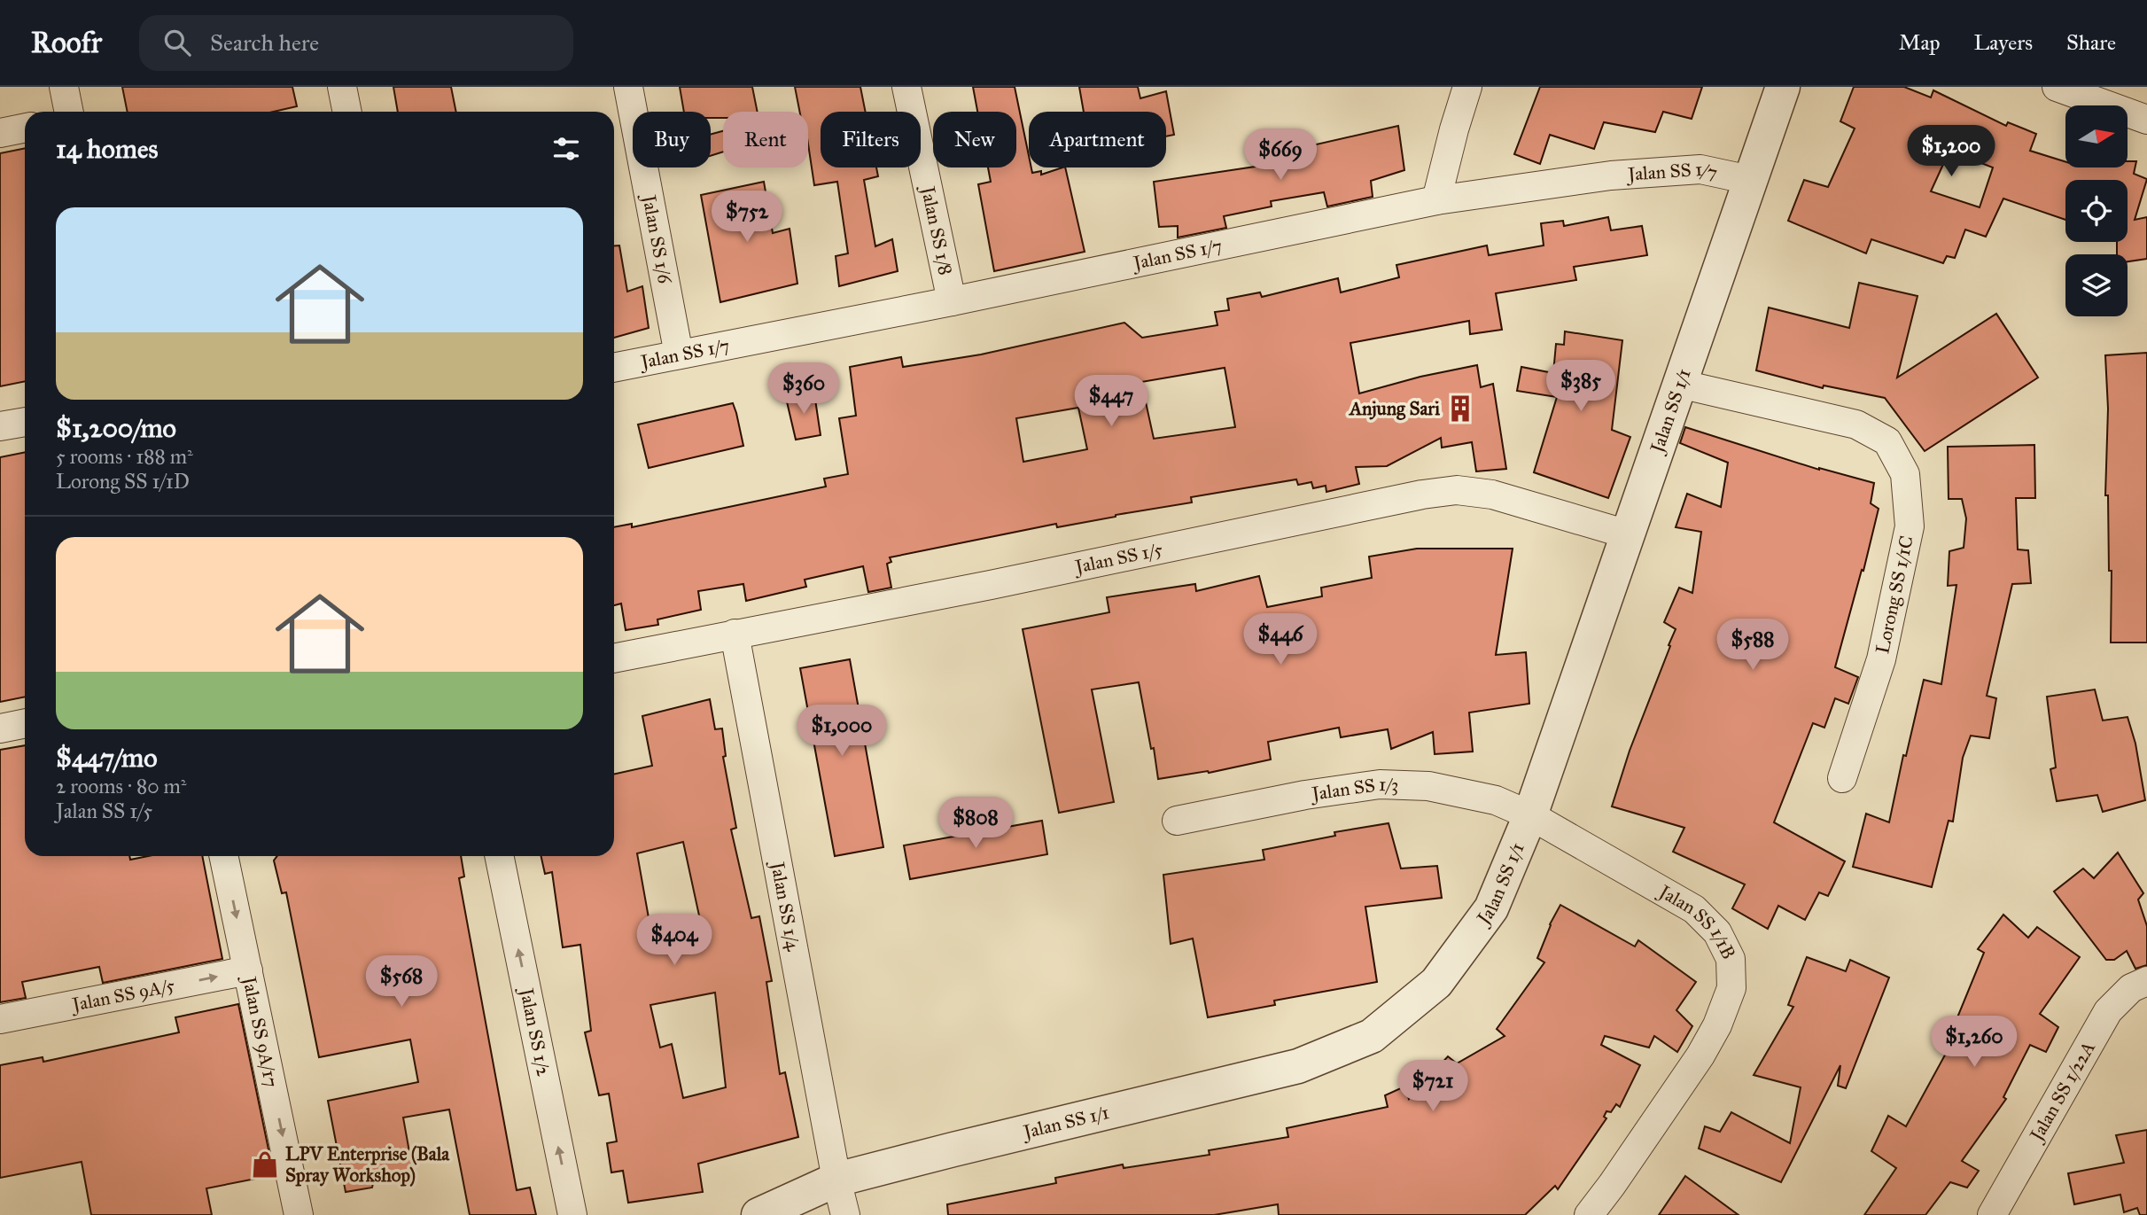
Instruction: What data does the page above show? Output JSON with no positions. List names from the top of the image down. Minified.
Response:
{"streets":{"street":["Jalan SS 1/7","Jalan SS 1/8","Jalan SS 1/6","Jalan SS 1/1","Jalan SS 1/5","Lorong SS 1/1C","Jalan SS 1/3","Jalan SS 1/4","Jalan SS 1/1B","Jalan SS 9A/5","Jalan SS 9A/17","Jalan SS 1/2","Jalan SS 1/22A"]},"crossings":[["Jalan SS 1/7","Jalan SS 1/8"],["Jalan SS 1/7","Jalan SS 1/6"],["Jalan SS 1/7","Jalan SS 1/1"],["Jalan SS 1/1","Jalan SS 1/5"],["Jalan SS 1/1","Lorong SS 1/1C"],["Jalan SS 1/1","Jalan SS 1/3"],["Jalan SS 1/1","Jalan SS 1/4"],["Jalan SS 1/1","Jalan SS 1/1B"],["Jalan SS 1/5","Jalan SS 1/4"],["Jalan SS 1/3","Jalan SS 1/1B"],["Jalan SS 9A/5","Jalan SS 9A/17"]],"one_way":["Jalan SS 9A/5","Jalan SS 9A/17","Jalan SS 1/2"],"places":{"building":["Anjung Sari"],"shop":["LPV Enterprise (Bala Spray Workshop)"]},"north":"right","page":{"header":"Roofr","search":"Search here","nav":["Map","Layers","Share"],"chip":["Buy","Rent","Filters","New","Apartment"],"heading":"14 homes","price":["$1,200","$669","$752","$385","$360","$447","$446","$588","$1,000","$808","$404","$568","$1,260","$721"],"list":[{"name":"$1,200/mo","note":"5 rooms · 188 m² · Lorong SS 1/1D"},{"name":"$447/mo","note":"2 rooms · 80 m² · Jalan SS 1/5"}]}}
